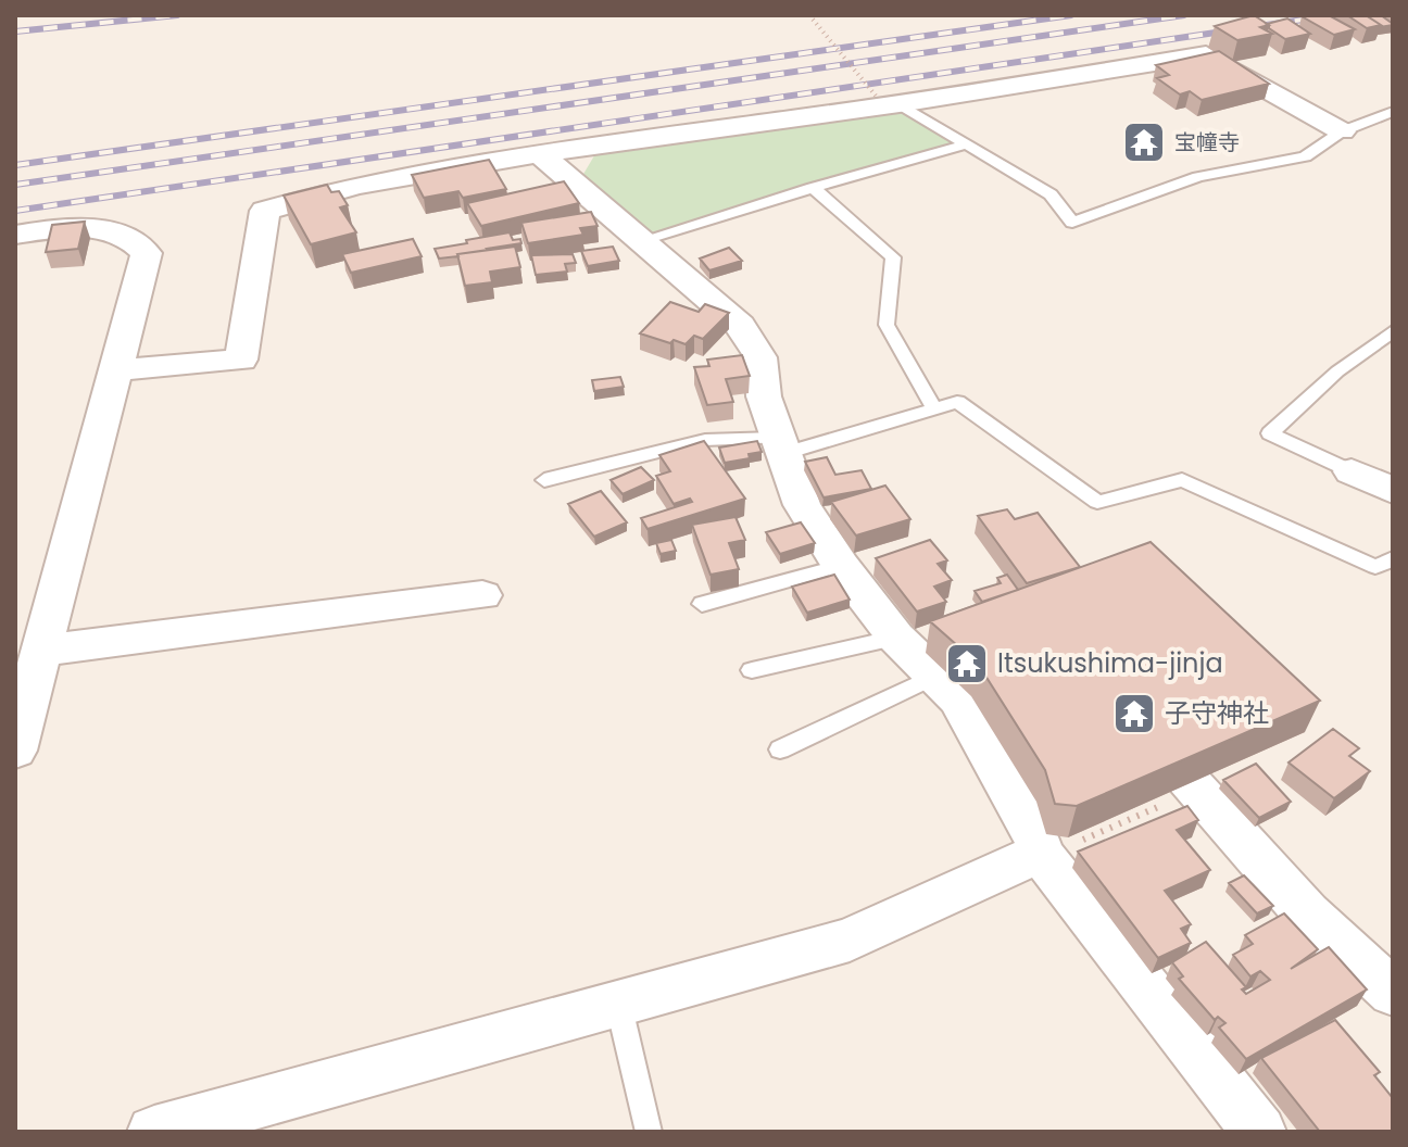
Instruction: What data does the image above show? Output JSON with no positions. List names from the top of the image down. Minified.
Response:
{"places":{"temple":["宝幢寺","Itsukushima-jinja","子守神社"]}}
